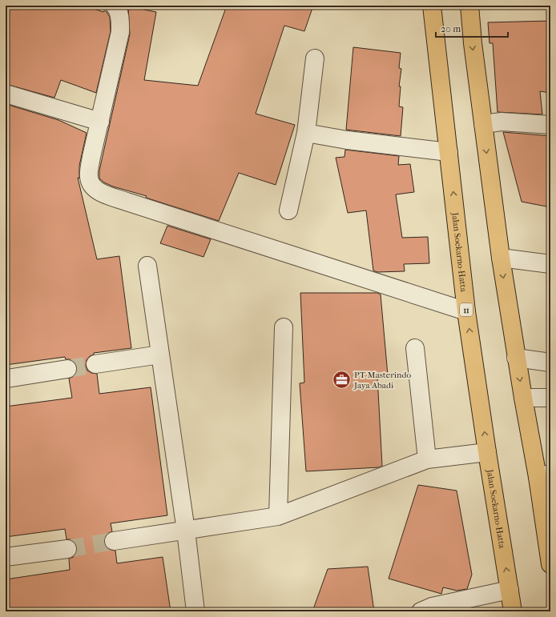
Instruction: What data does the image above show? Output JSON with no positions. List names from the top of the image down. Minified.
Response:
{"streets":{"highway":["Jalan Soekarno-Hatta","11"]},"places":{"office":["PT Masterindo Jaya Abadi"]},"scale_bar":"20 m"}
